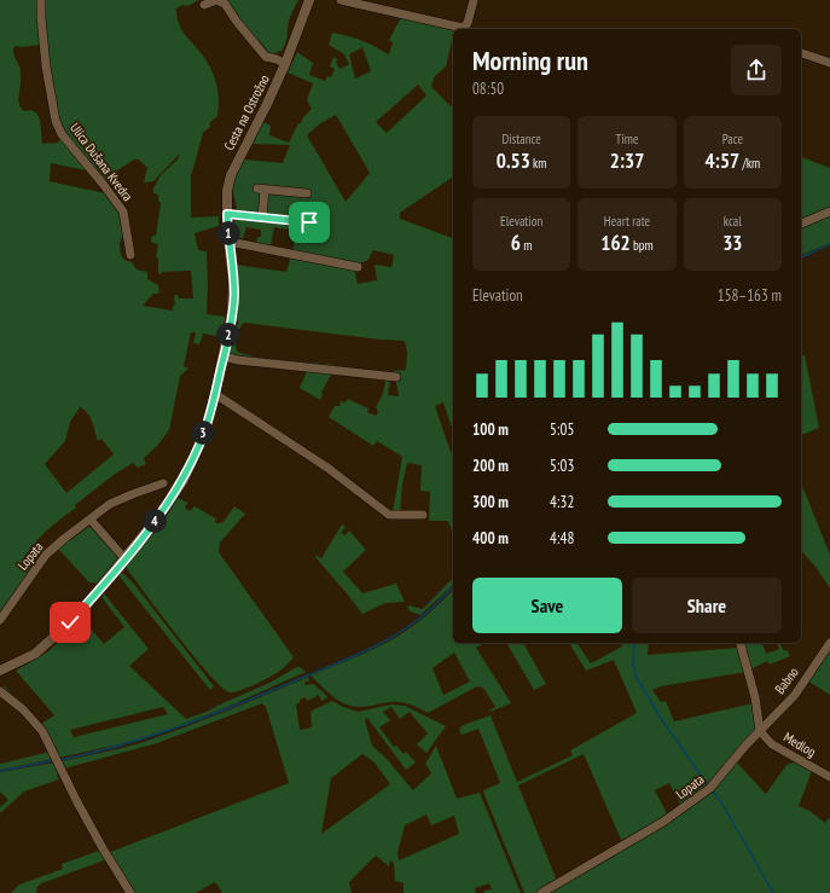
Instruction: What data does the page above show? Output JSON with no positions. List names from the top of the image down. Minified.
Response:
{"streets":{"street":["Cesta na Ostrožno","Ulica Dušana Kvedra","Lopata","Babno","Medlog"]},"crossings":[["Lopata","Babno"],["Lopata","Medlog"],["Babno","Medlog"]],"page":{"heading":["Morning run","08:50"],"stats":[["Distance","0.53 km"],["Time","2:37"],["Pace","4:57 /km"],["Elevation","6 m"],["Heart rate","162 bpm"],["kcal","33"]],"pins":["1","2","3","4"],"chart":["Elevation","158–163 m"],"list":[{"name":"100 m","note":"5:05"},{"name":"200 m","note":"5:03"},{"name":"300 m","note":"4:32"},{"name":"400 m","note":"4:48"}],"buttons":["Save","Share"]}}
